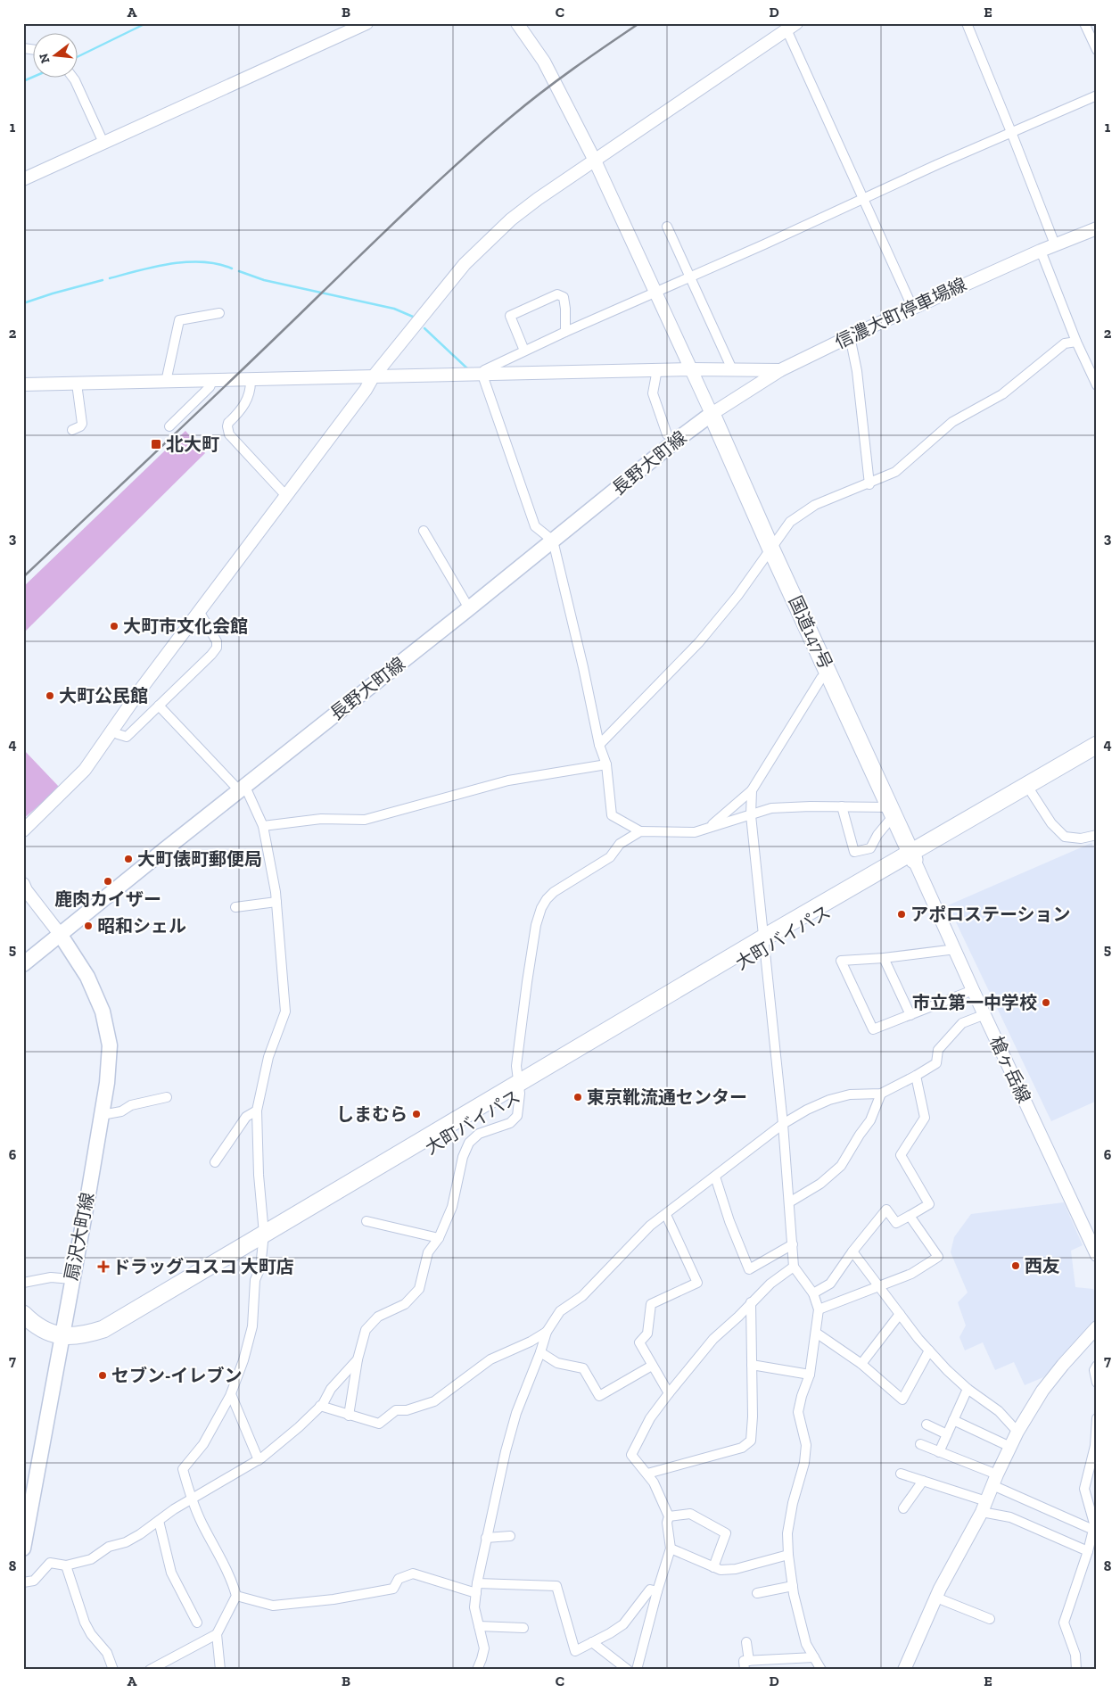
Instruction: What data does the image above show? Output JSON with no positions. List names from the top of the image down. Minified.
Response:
{"streets":{"highway":["国道147号","大町バイパス"],"main road":["長野大町線","扇沢大町線"],"street":["信濃大町停車場線","槍ヶ岳線"]},"crossings":[["信濃大町停車場線","長野大町線"],["信濃大町停車場線","国道147号"],["長野大町線","国道147号"],["長野大町線","扇沢大町線"],["国道147号","大町バイパス"],["国道147号","槍ヶ岳線"],["大町バイパス","槍ヶ岳線"],["大町バイパス","扇沢大町線"]],"places":{"transit":["北大町"],"other":["大町市文化会館","大町公民館","大町俵町郵便局","鹿肉カイザー","アポロステーション","昭和シェル","市立第一中学校","東京靴流通センター","しまむら","西友","セブン-イレブン"],"health":["ドラッグコスコ 大町店"]},"north":"left","grid":{"columns":["A","B","C","D","E"],"rows":["1","2","3","4","5","6","7","8"]}}
